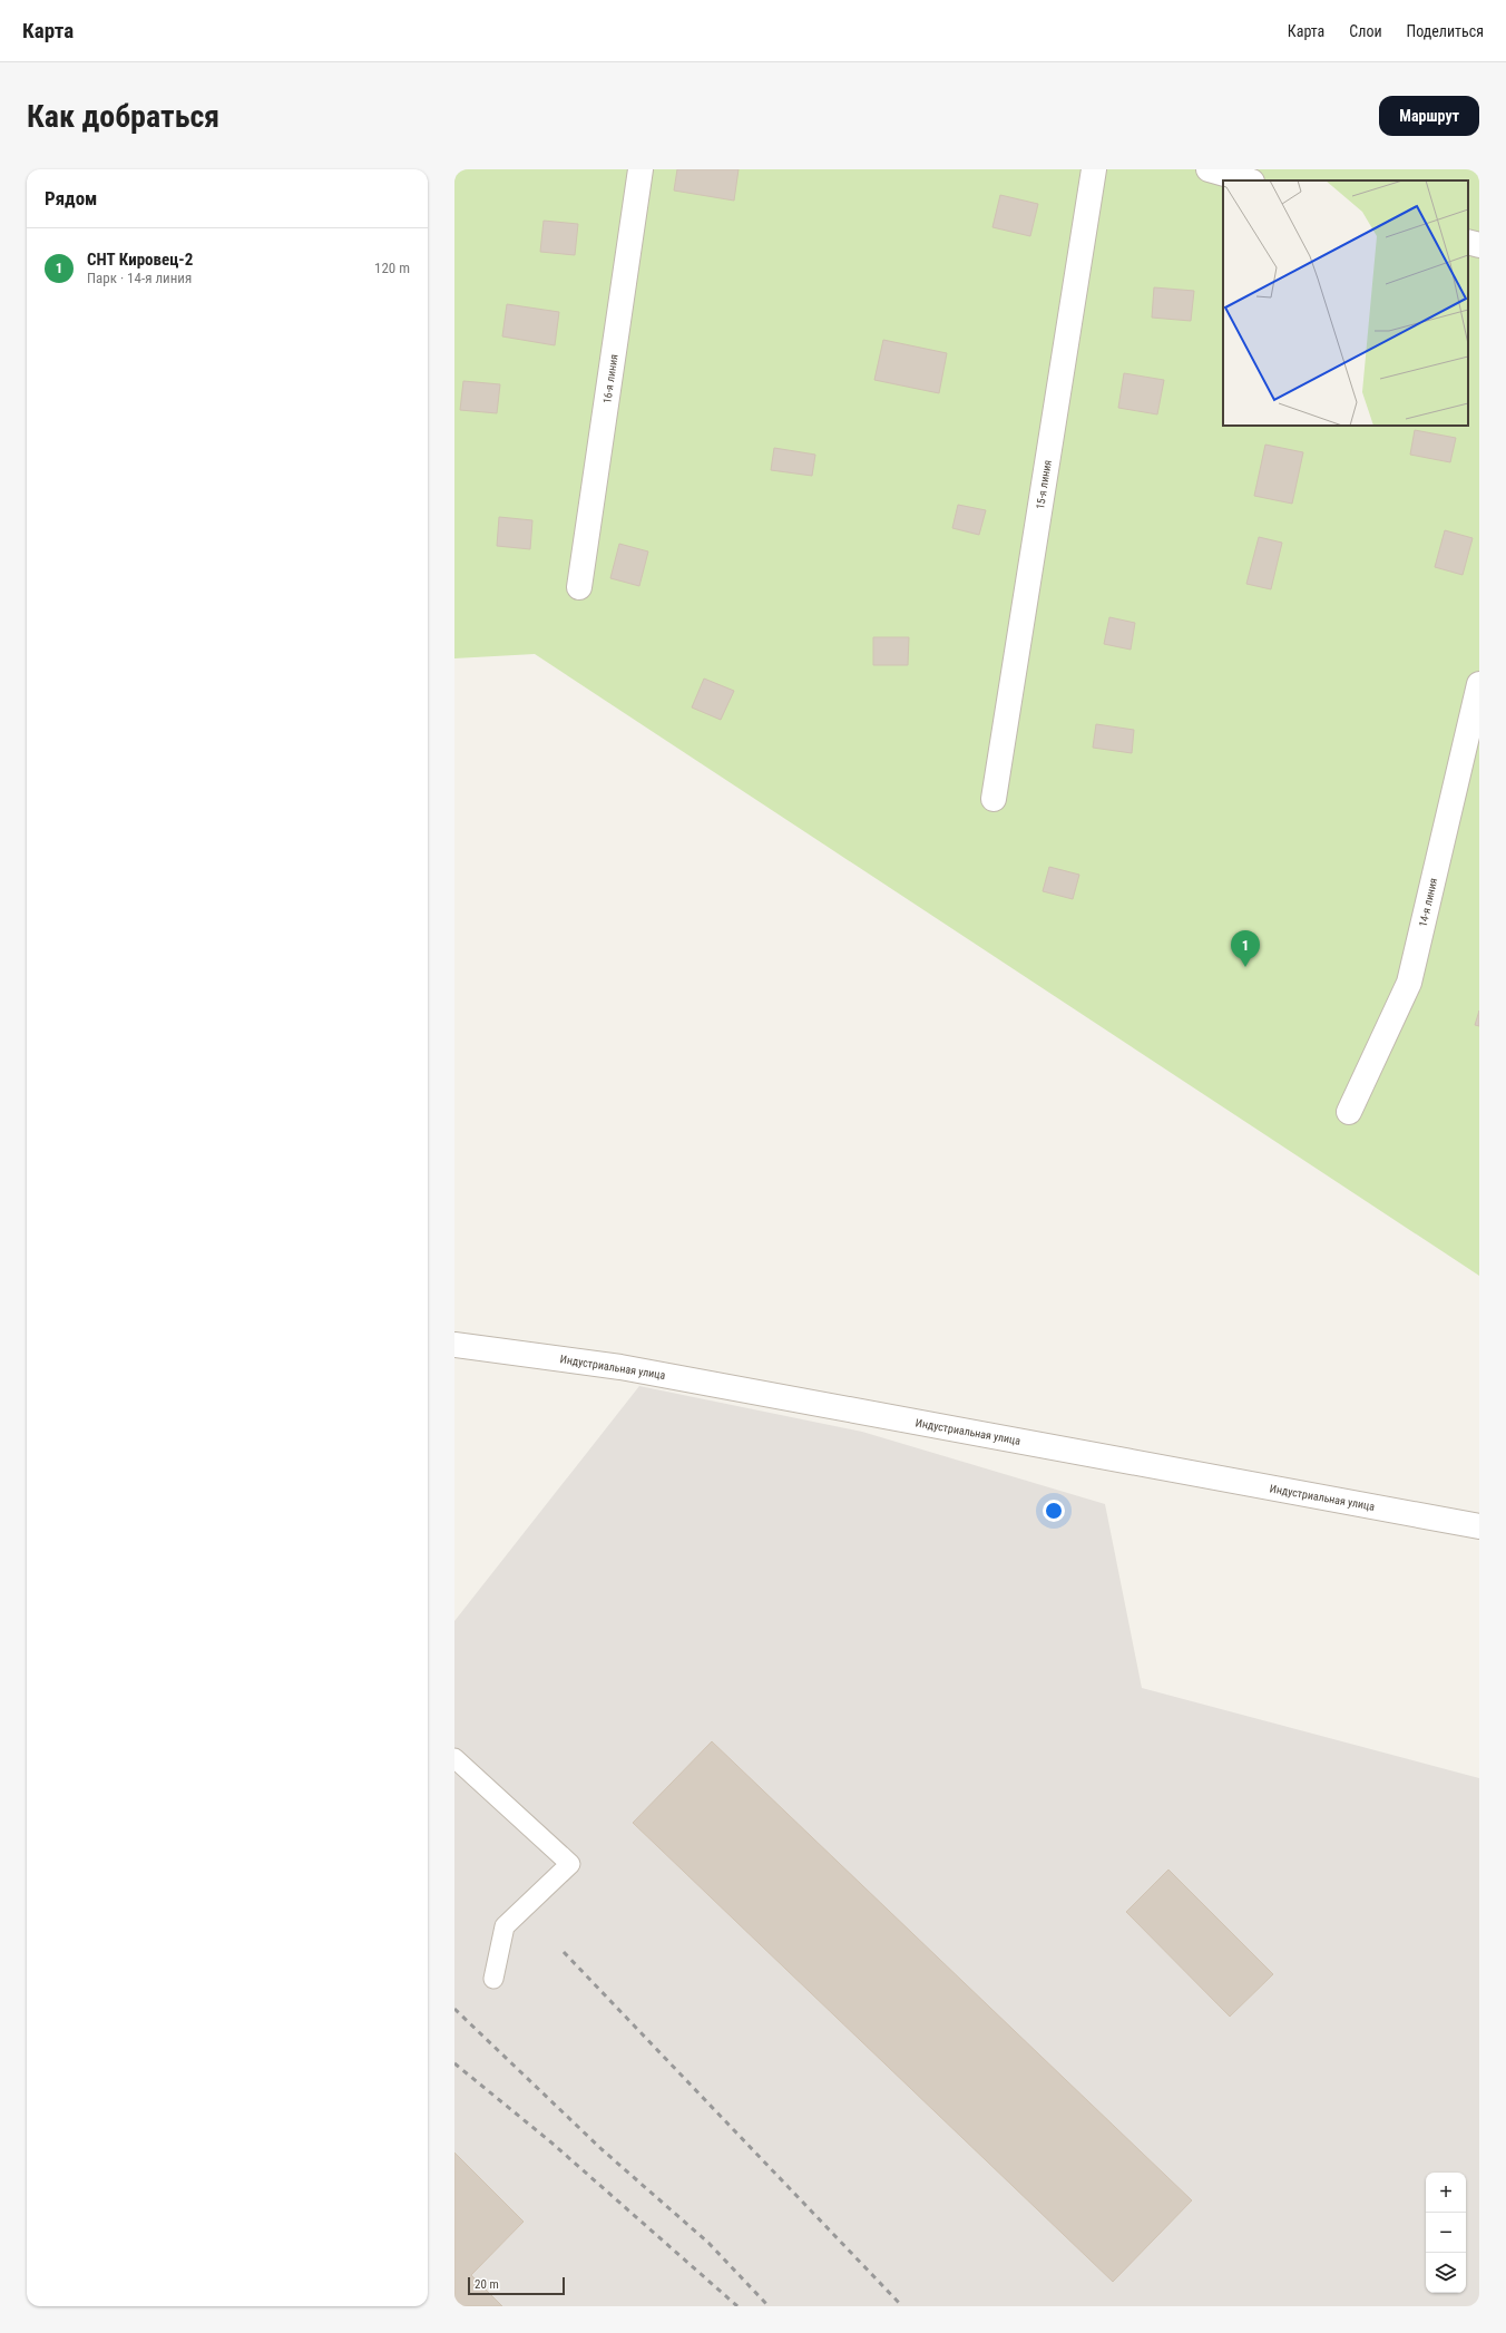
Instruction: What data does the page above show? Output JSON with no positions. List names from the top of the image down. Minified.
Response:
{"streets":{"street":["16-я линия","15-я линия","14-я линия","Индустриальная улица"]},"scale_bar":"20 m","page":{"header":"Карта","nav":["Карта","Слои","Поделиться"],"buttons":"Маршрут","title":"Как добраться","heading":"Рядом","list":[{"mark":"1","name":"СНТ Кировец-2","note":"Парк · 14-я линия","value":"120 m"}],"pins":"1","map_buttons":["+","−"],"scale":"20 m"}}
